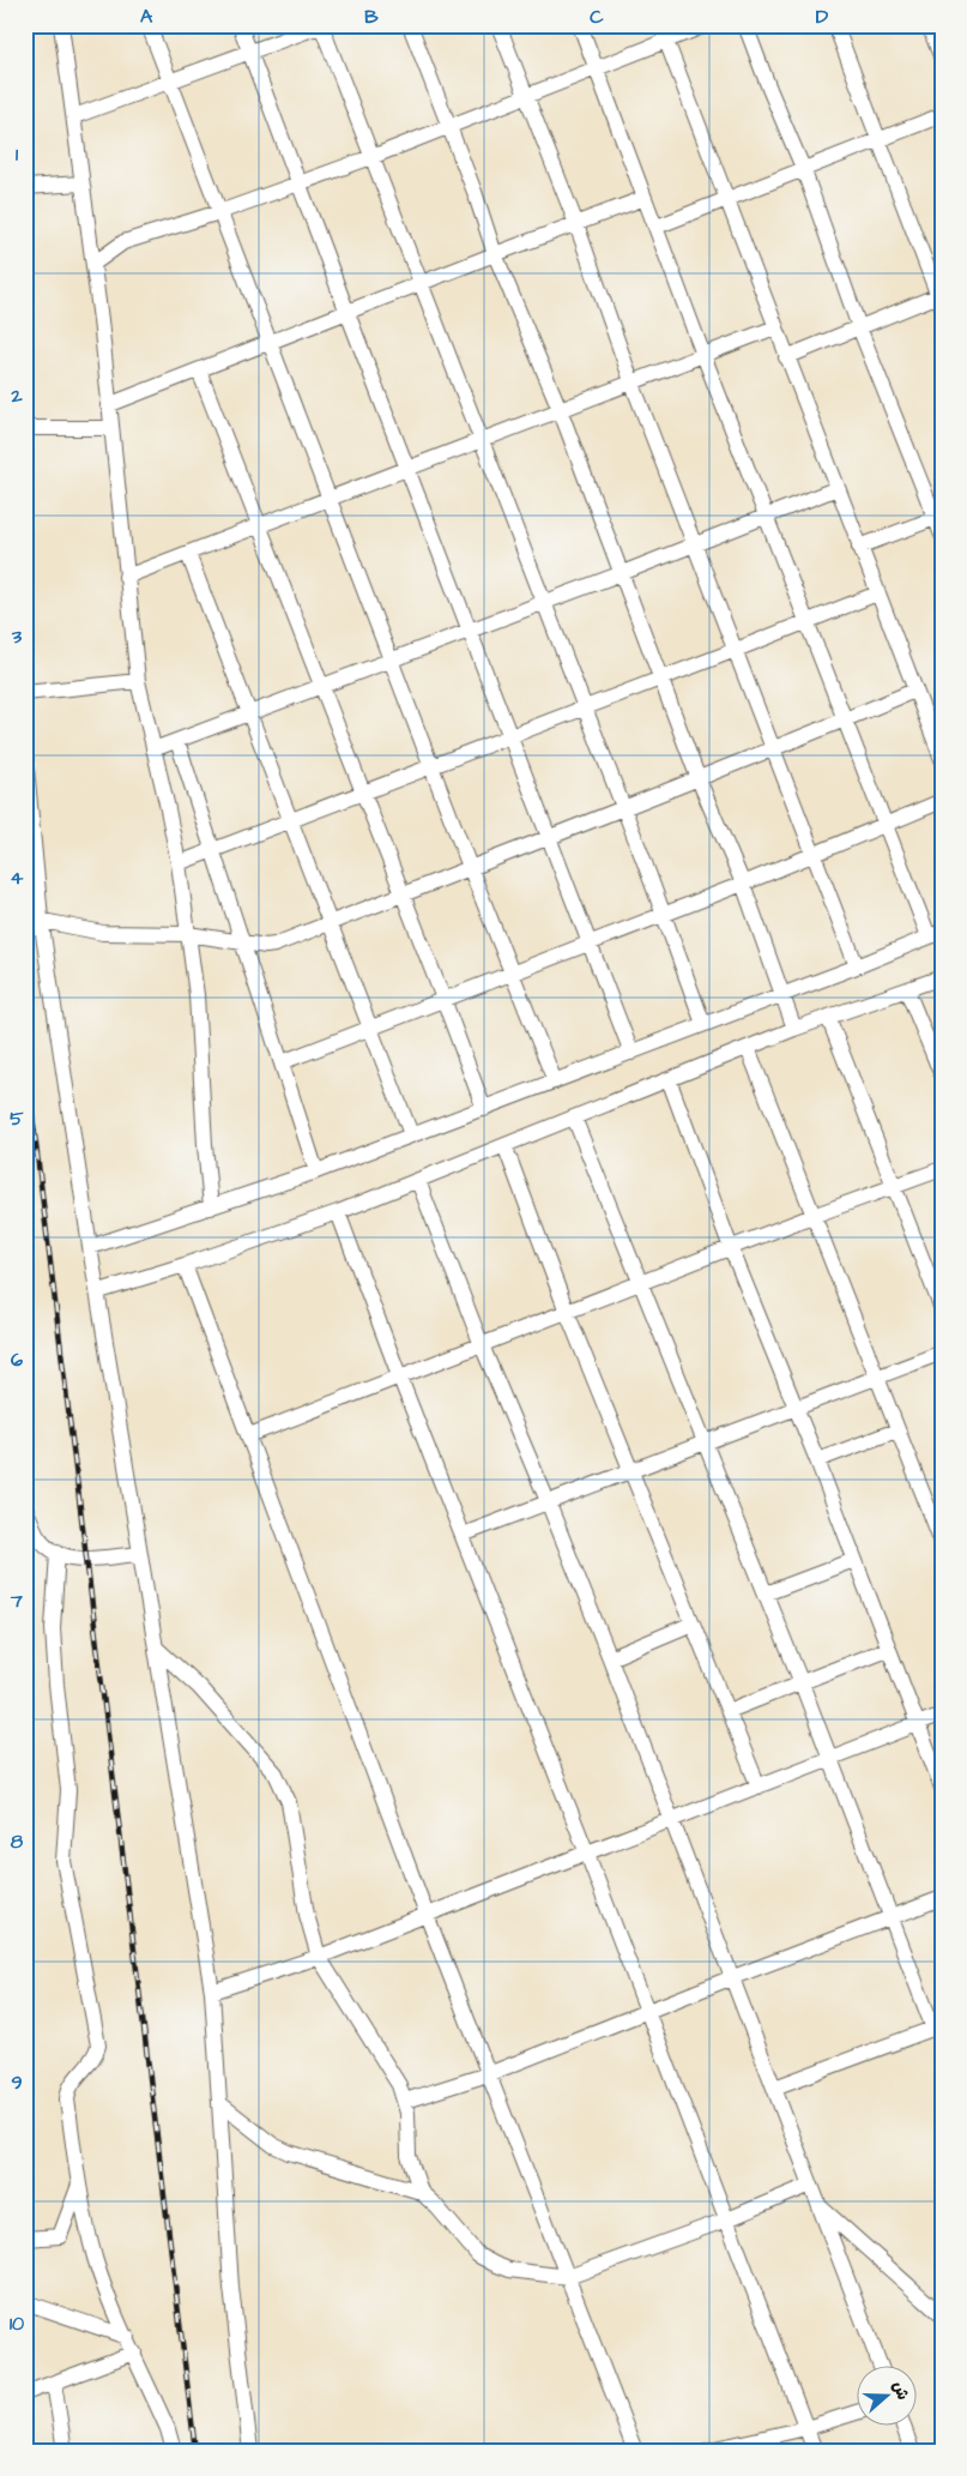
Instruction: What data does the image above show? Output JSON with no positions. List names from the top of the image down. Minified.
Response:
{"north":"right","grid":{"columns":["A","B","C","D"],"rows":["1","2","3","4","5","6","7","8","9","10"]}}
